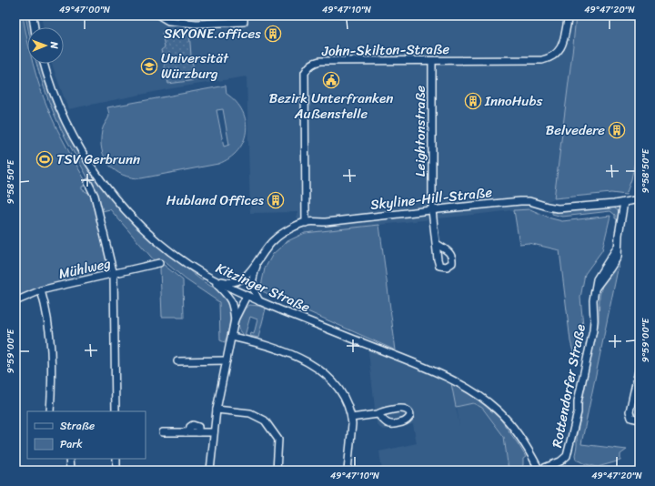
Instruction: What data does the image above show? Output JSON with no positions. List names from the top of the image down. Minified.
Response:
{"streets":{"street":["John-Skilton-Straße","Leightonstraße","Skyline-Hill-Straße","Mühlweg","Kitzinger Straße","Rottendorfer Straße"]},"crossings":[["John-Skilton-Straße","Leightonstraße"],["John-Skilton-Straße","Skyline-Hill-Straße"],["Leightonstraße","Skyline-Hill-Straße"],["Skyline-Hill-Straße","Kitzinger Straße"],["Skyline-Hill-Straße","Rottendorfer Straße"],["Kitzinger Straße","Rottendorfer Straße"]],"places":{"building":["SKYONE.offices","InnoHubs","Belvedere","Hubland Offices"],"school or university":["Universität Würzburg"],"public building":["Bezirk Unterfranken Außenstelle"],"sports":["TSV Gerbrunn"]},"legend":["Straße","Park"],"north":"right","coordinates":["49°47'00\"N","49°47'10\"N","49°47'20\"N","9°58'50\"E","9°59'00\"E"]}
